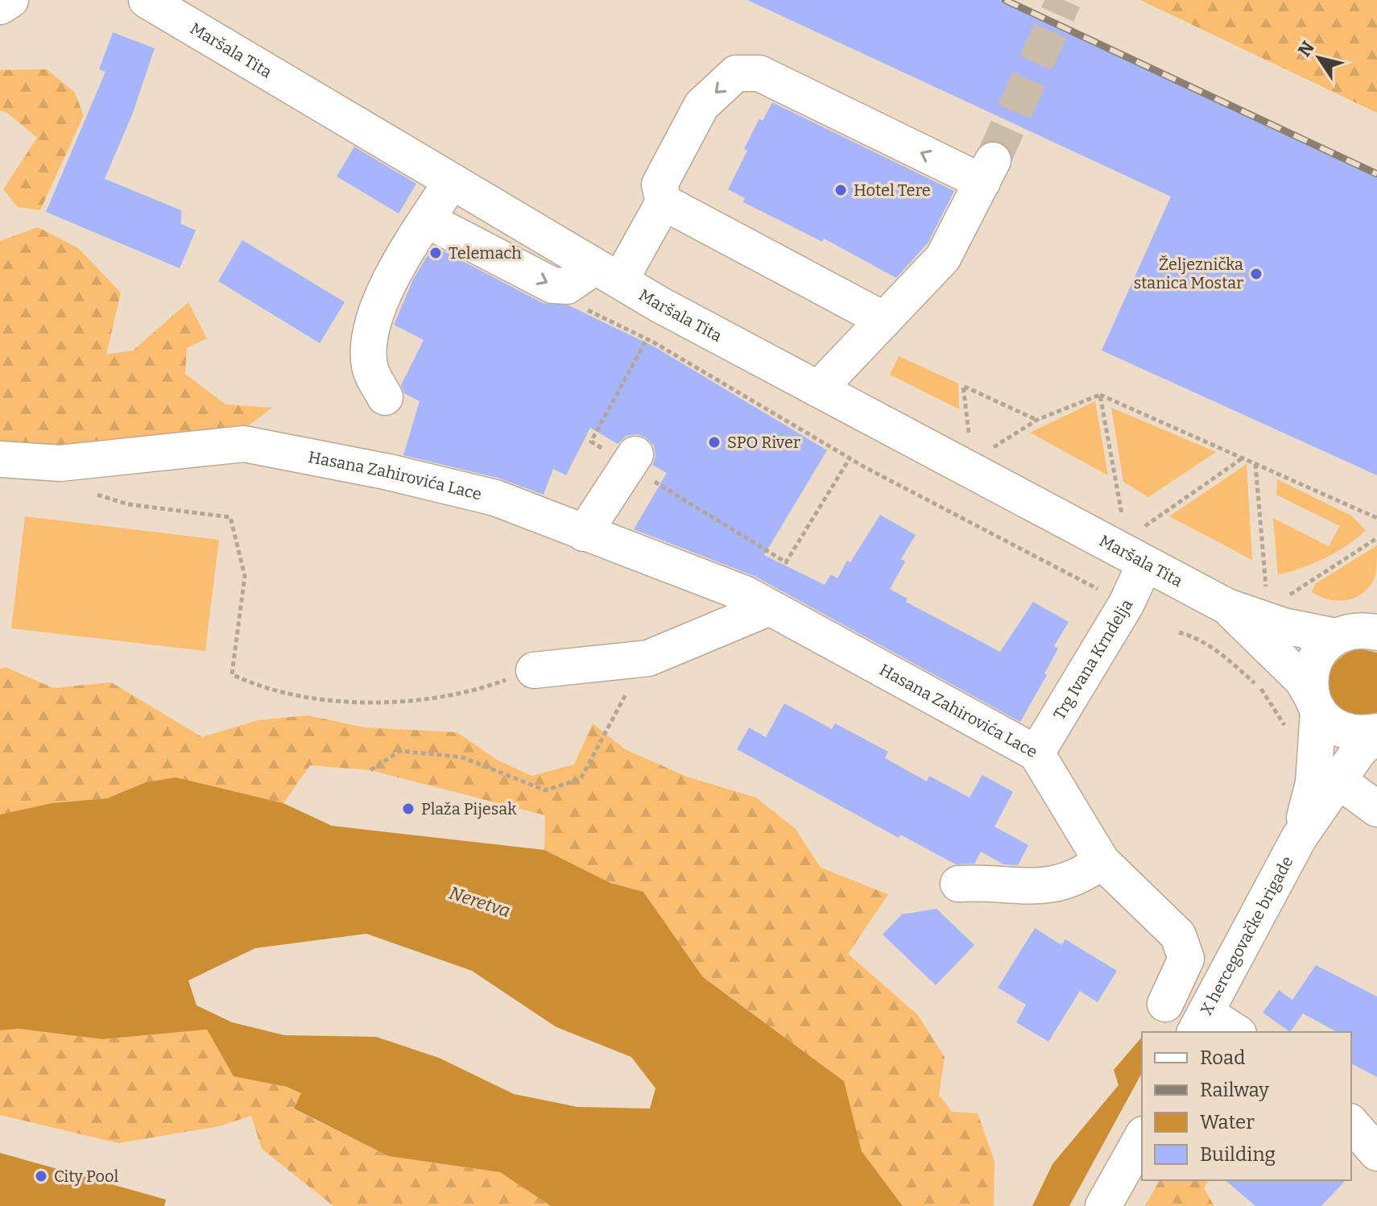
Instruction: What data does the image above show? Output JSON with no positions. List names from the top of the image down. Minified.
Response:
{"streets":{"street":["Maršala Tita","Hasana Zahirovića Lace","Trg Ivana Krndelja","X hercegovačke brigade"]},"crossings":[["Maršala Tita","Trg Ivana Krndelja"],["Maršala Tita","X hercegovačke brigade"],["Hasana Zahirovića Lace","Trg Ivana Krndelja"]],"water":["Neretva"],"places":["Hotel Tere","Telemach","Željeznička stanica Mostar","SPO River","Plaža Pijesak","City Pool"],"legend":["Road","Railway","Water","Building"],"north":"top left"}
